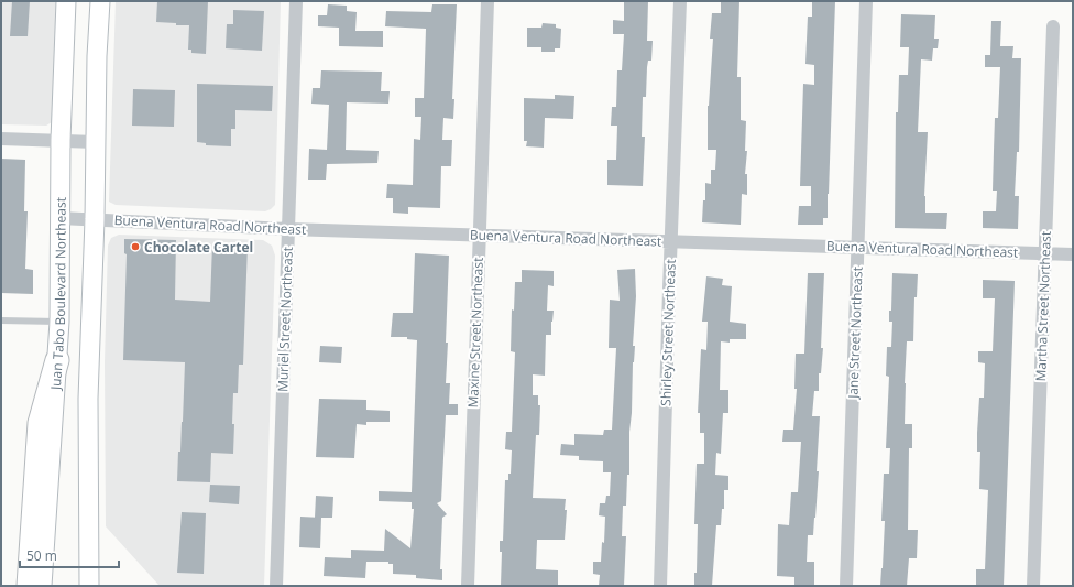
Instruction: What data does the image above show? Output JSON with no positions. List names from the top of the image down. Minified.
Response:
{"streets":{"main road":["Juan Tabo Boulevard Northeast"],"street":["Buena Ventura Road Northeast","Martha Street Northeast","Muriel Street Northeast","Maxine Street Northeast","Shirley Street Northeast","Jane Street Northeast"]},"crossings":[["Buena Ventura Road Northeast","Juan Tabo Boulevard Northeast"],["Buena Ventura Road Northeast","Martha Street Northeast"],["Buena Ventura Road Northeast","Muriel Street Northeast"],["Buena Ventura Road Northeast","Maxine Street Northeast"],["Buena Ventura Road Northeast","Shirley Street Northeast"],["Buena Ventura Road Northeast","Jane Street Northeast"]],"places":["Chocolate Cartel"],"scale_bar":"50 m"}
